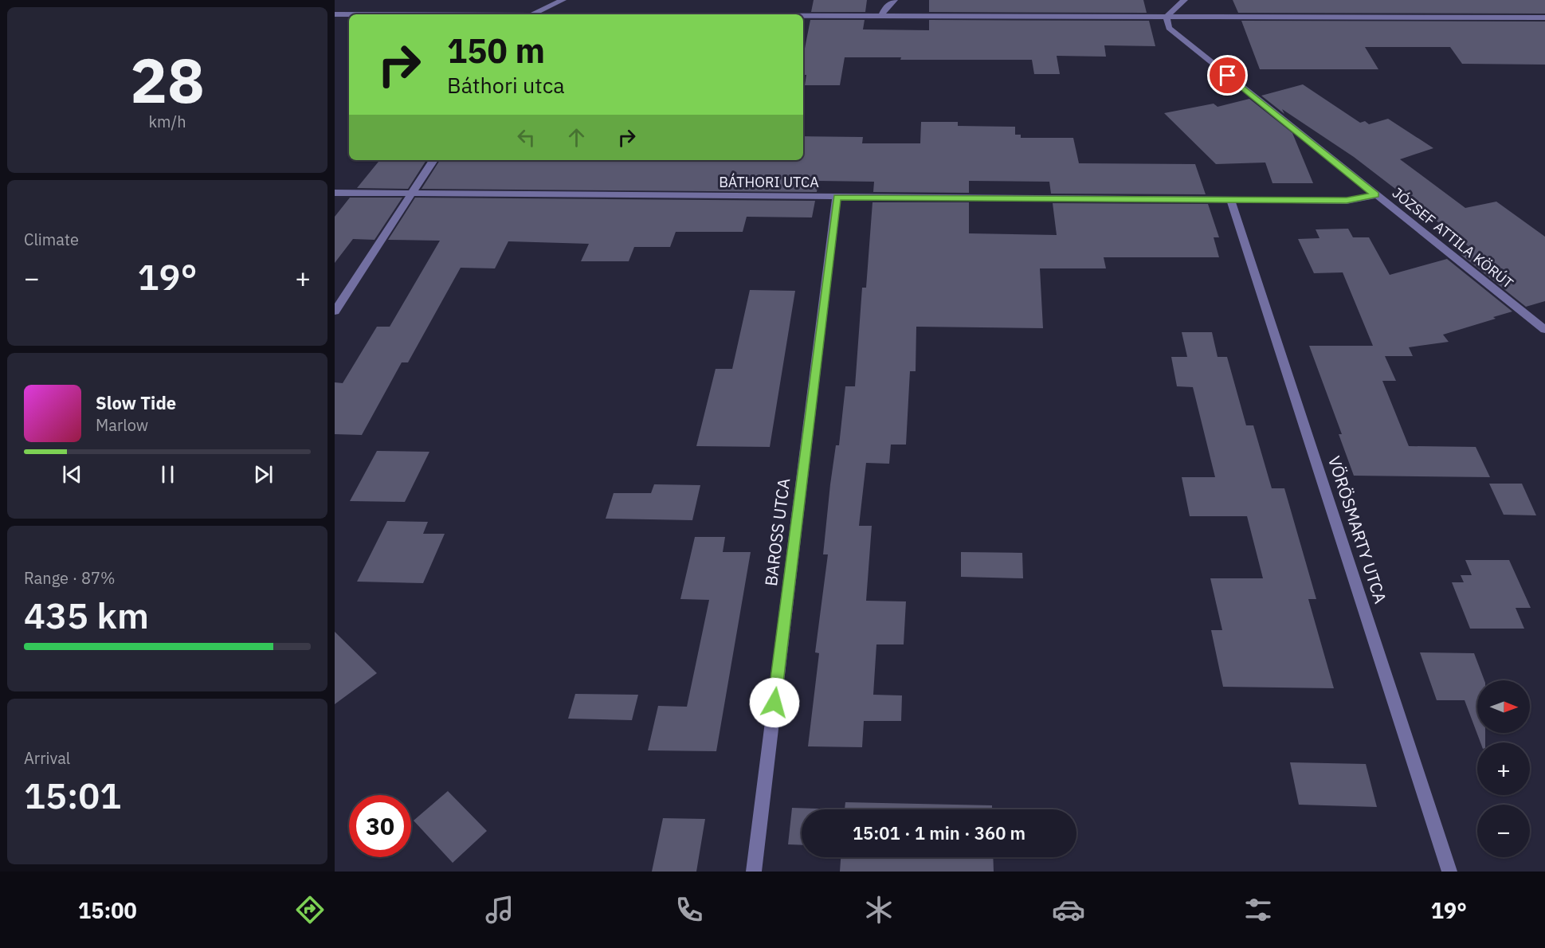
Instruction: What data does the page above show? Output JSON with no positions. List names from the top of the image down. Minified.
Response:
{"streets":{"street":["BÁTHORI UTCA","JÓZSEF ATTILA KÖRÚT","VÖRÖSMARTY UTCA","BAROSS UTCA"]},"crossings":[["BÁTHORI UTCA","JÓZSEF ATTILA KÖRÚT"],["BÁTHORI UTCA","VÖRÖSMARTY UTCA"],["BÁTHORI UTCA","BAROSS UTCA"]],"north":"right","page":{"tile":[["28","km/h"],"Climate",["Range · 87%","435 km"],["Arrival","15:01"]],"turn":["150 m","Báthori utca"],"heat":["−","19°","+"],"song":["Slow Tide","Marlow"],"map_buttons":["+","−"],"limit":"30","trip":"15:01 · 1 min · 360 m","tabs":["15:00","19°"]}}
